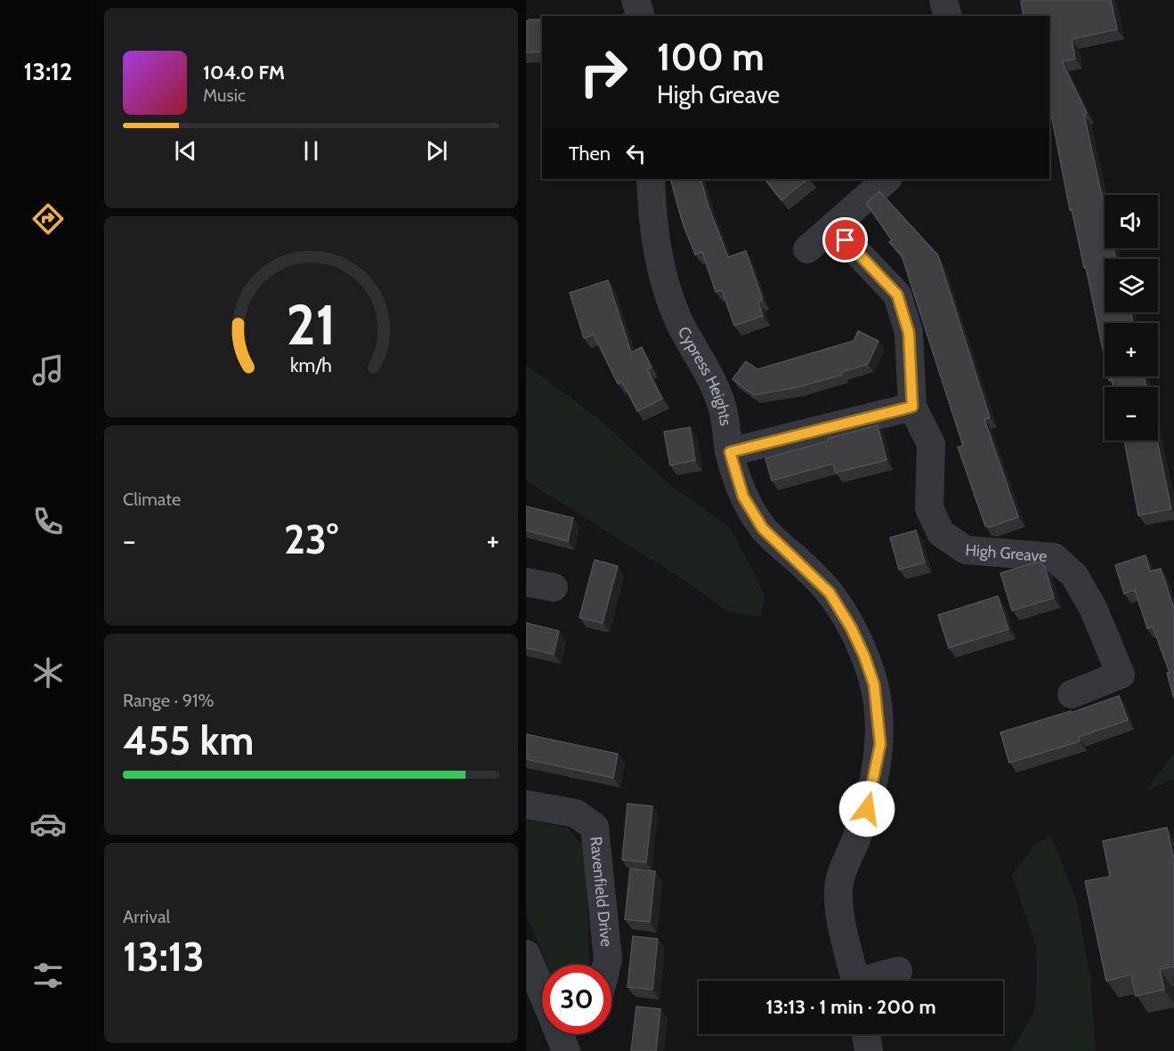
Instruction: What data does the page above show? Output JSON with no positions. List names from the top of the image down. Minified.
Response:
{"streets":{"street":["Cypress Heights","High Greave","Ravenfield Drive"]},"page":{"tabs":"13:12","turn":["100 m","High Greave"],"song":["104.0 FM","Music"],"then":"Then","map_buttons":["+","−"],"tile":["Climate",["Range · 91%","455 km"],["Arrival","13:13"]],"heat":["−","23°","+"],"limit":"30","trip":"13:13 · 1 min · 200 m","gauge":["21","km/h"]}}
